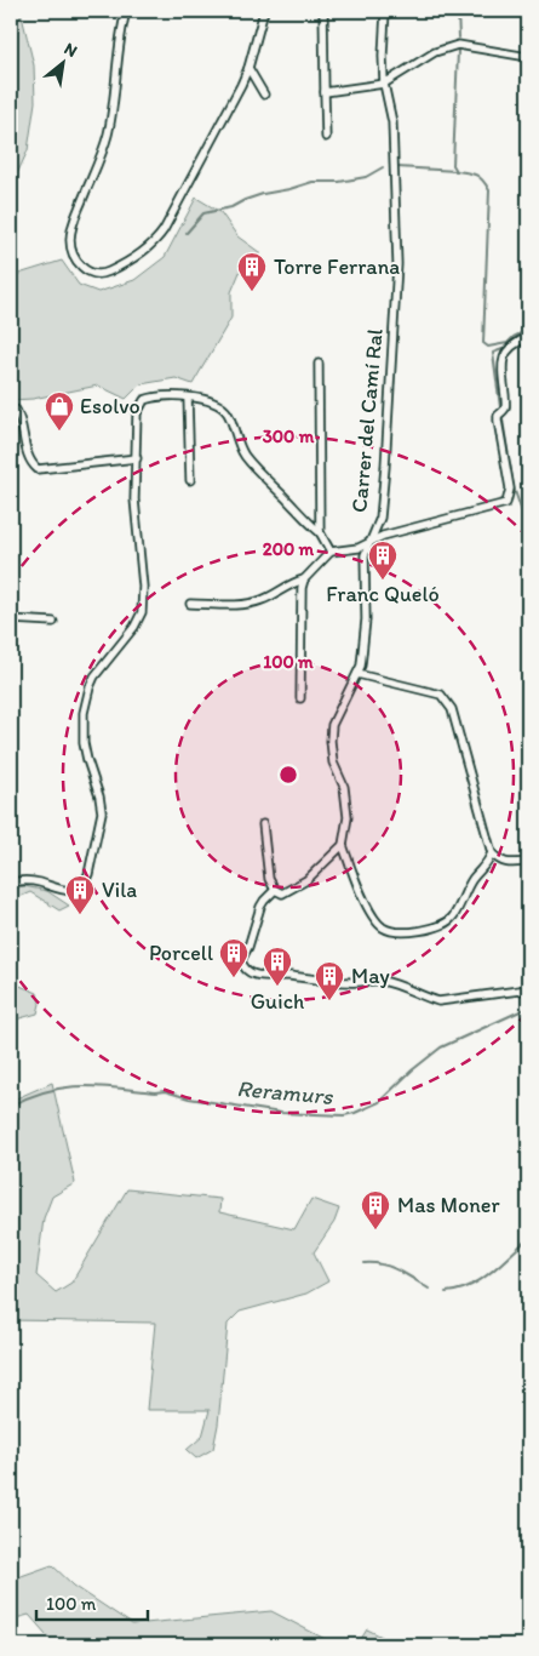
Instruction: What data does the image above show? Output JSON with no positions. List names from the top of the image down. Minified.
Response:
{"streets":{"street":["Carrer del Camí Ral"]},"water":["Reramurs"],"places":{"building":["Torre Ferrana","Franc Queló","Vila","Porcell","Guich","May","Mas Moner"],"shop":["Esolvo"]},"scale_bar":"100 m","north":"top right","rings":["300 m","200 m","100 m"]}
